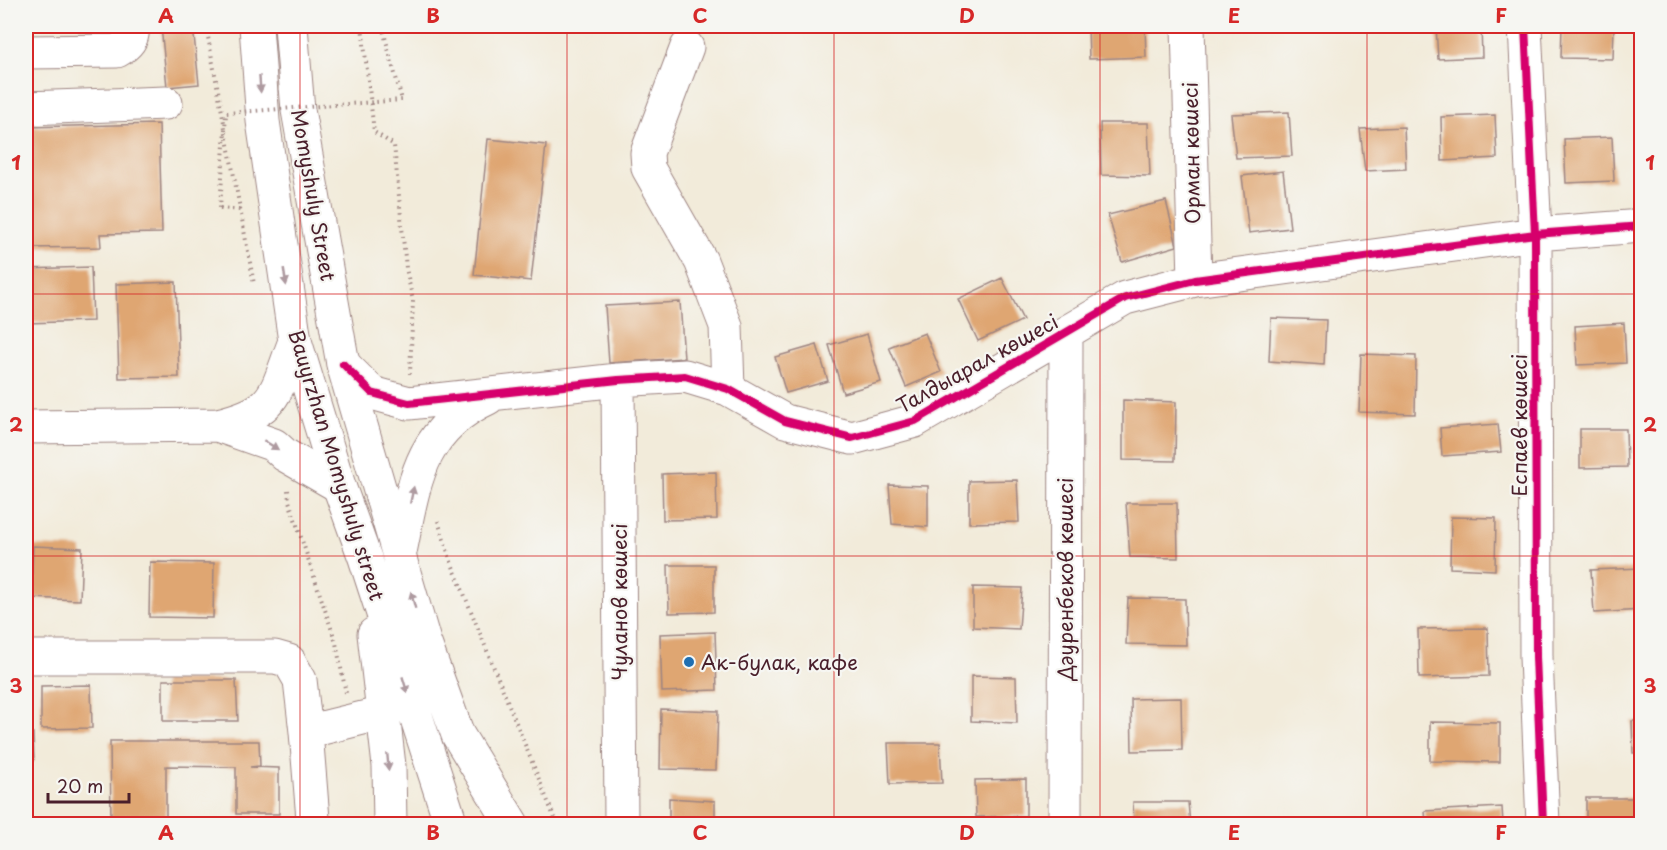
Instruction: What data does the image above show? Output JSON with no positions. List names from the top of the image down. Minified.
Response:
{"streets":{"street":["Орман көшесі","Momyshuly Street","Талдыарал көшесі","Еспаев көшесі","Bauyrzhan Momyshuly street","Дәуренбеков көшесі","Чуланов көшесі"]},"crossings":[["Орман көшесі","Талдыарал көшесі"],["Momyshuly Street","Талдыарал көшесі"],["Талдыарал көшесі","Еспаев көшесі"],["Талдыарал көшесі","Дәуренбеков көшесі"],["Талдыарал көшесі","Чуланов көшесі"]],"places":["Ак-булак, кафе"],"scale_bar":"20 m","grid":{"columns":["A","B","C","D","E","F"],"rows":["1","2","3"]}}
